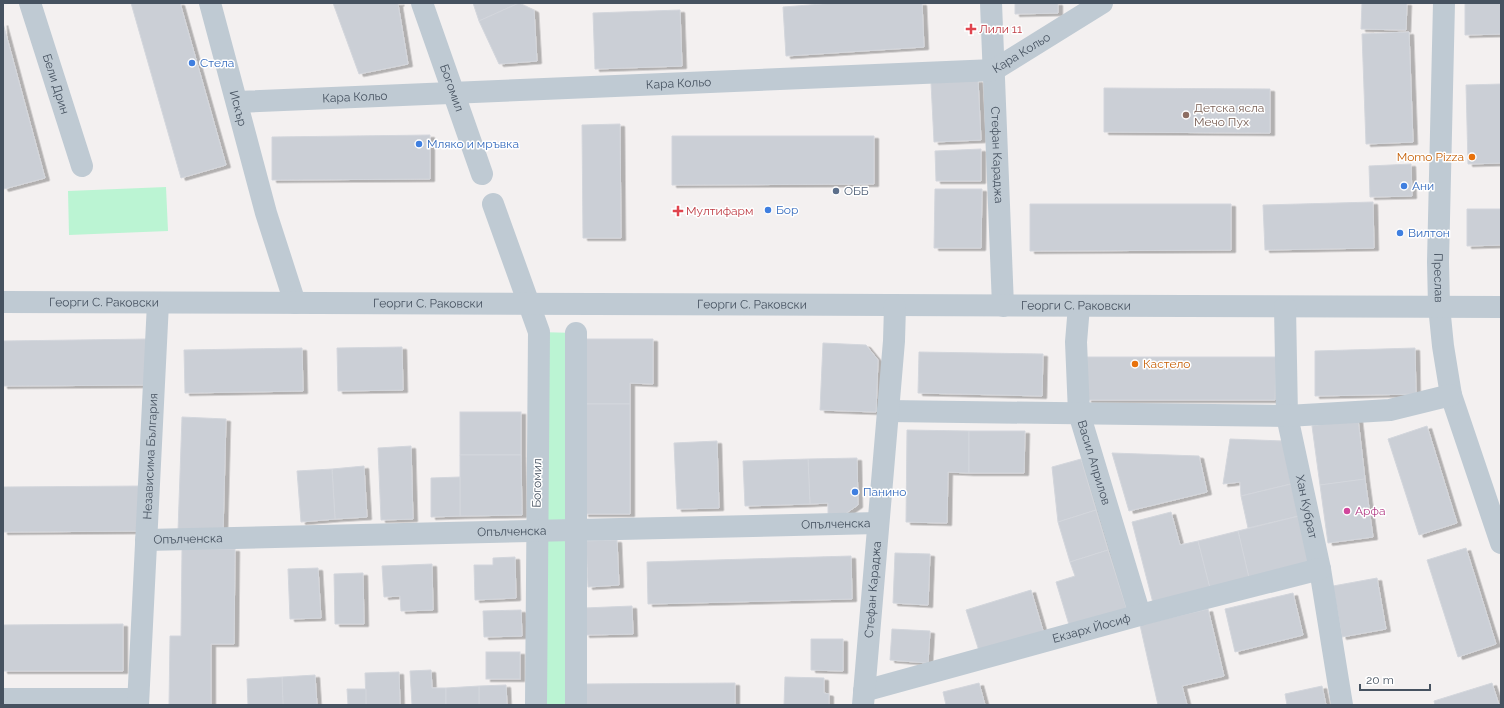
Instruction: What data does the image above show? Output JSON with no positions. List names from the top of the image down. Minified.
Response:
{"streets":{"street":["Кара Кольо","Бели Дрин","Богомил","Искър","Стефан Караджа","Преслав","Георги С. Раковски","Независима България","Васил Априлов","Хан Кубрат","Опълченска","Екзарх Йосиф"]},"crossings":[["Кара Кольо","Богомил"],["Кара Кольо","Искър"],["Кара Кольо","Стефан Караджа"],["Богомил","Георги С. Раковски"],["Богомил","Опълченска"],["Искър","Георги С. Раковски"],["Стефан Караджа","Георги С. Раковски"],["Стефан Караджа","Опълченска"],["Стефан Караджа","Екзарх Йосиф"],["Преслав","Георги С. Раковски"],["Георги С. Раковски","Независима България"],["Георги С. Раковски","Васил Априлов"],["Георги С. Раковски","Хан Кубрат"],["Независима България","Опълченска"],["Васил Априлов","Екзарх Йосиф"],["Хан Кубрат","Екзарх Йосиф"]],"places":{"health":["Лили 11","Мултифарм"],"other":["Стела","Детска ясла Мечо Пух","Мляко и мръвка","Momo Pizza","Ани","ОББ","Бор","Вилтон","Кастело","Панино","Арфа"]},"scale_bar":"20 m"}
